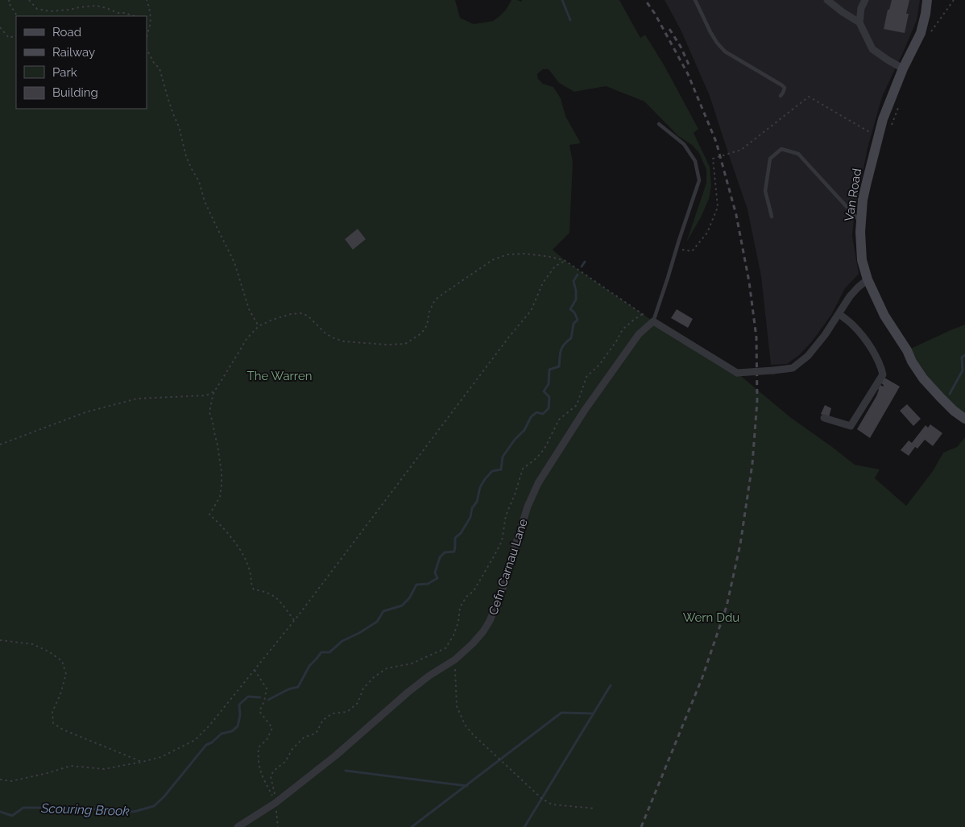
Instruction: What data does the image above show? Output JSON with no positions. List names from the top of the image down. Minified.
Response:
{"streets":{"street":["Van Road","Cefn Carnau Lane"]},"water":["Scouring Brook"],"parks":["The Warren","Wern Ddu"],"legend":["Road","Railway","Park","Building"]}
